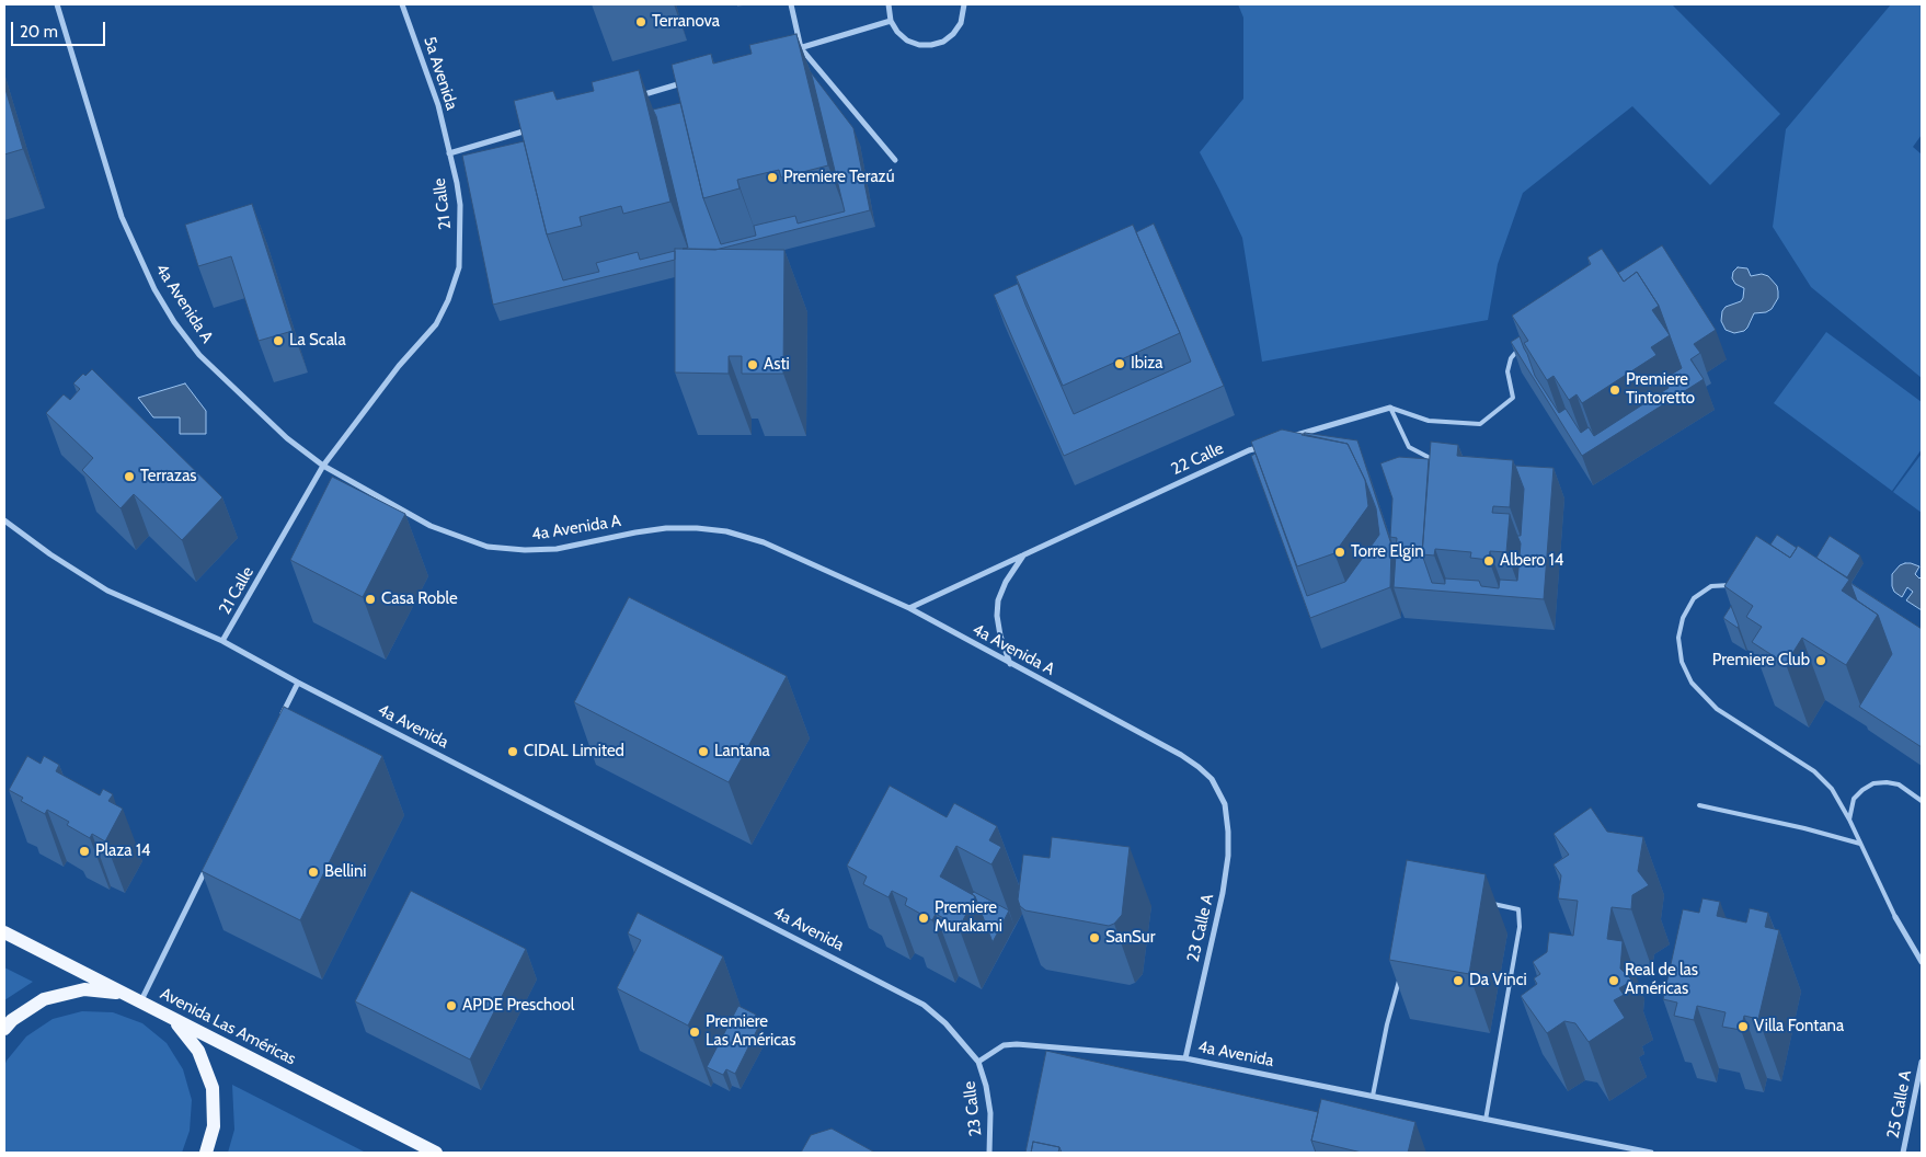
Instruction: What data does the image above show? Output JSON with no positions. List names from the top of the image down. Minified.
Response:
{"streets":{"main road":["Avenida Las Américas"],"street":["5a Avenida","21 Calle","4a Avenida A","22 Calle","4a Avenida","23 Calle A","25 Calle A","23 Calle"]},"crossings":[["5a Avenida","21 Calle"],["21 Calle","4a Avenida A"],["21 Calle","4a Avenida"],["4a Avenida A","22 Calle"],["4a Avenida A","23 Calle A"],["4a Avenida","23 Calle A"],["4a Avenida","23 Calle"]],"places":["Terranova","Premiere Terazú","La Scala","Ibiza","Asti","Premiere Tintoretto","Terrazas","Torre Elgin","Albero 14","Casa Roble","Premiere Club","CIDAL Limited","Lantana","Plaza 14","Bellini","Premiere Murakami","SanSur","Da Vinci","Real de las Américas","APDE Preschool","Villa Fontana","Premiere Las Américas"],"scale_bar":"20 m"}
